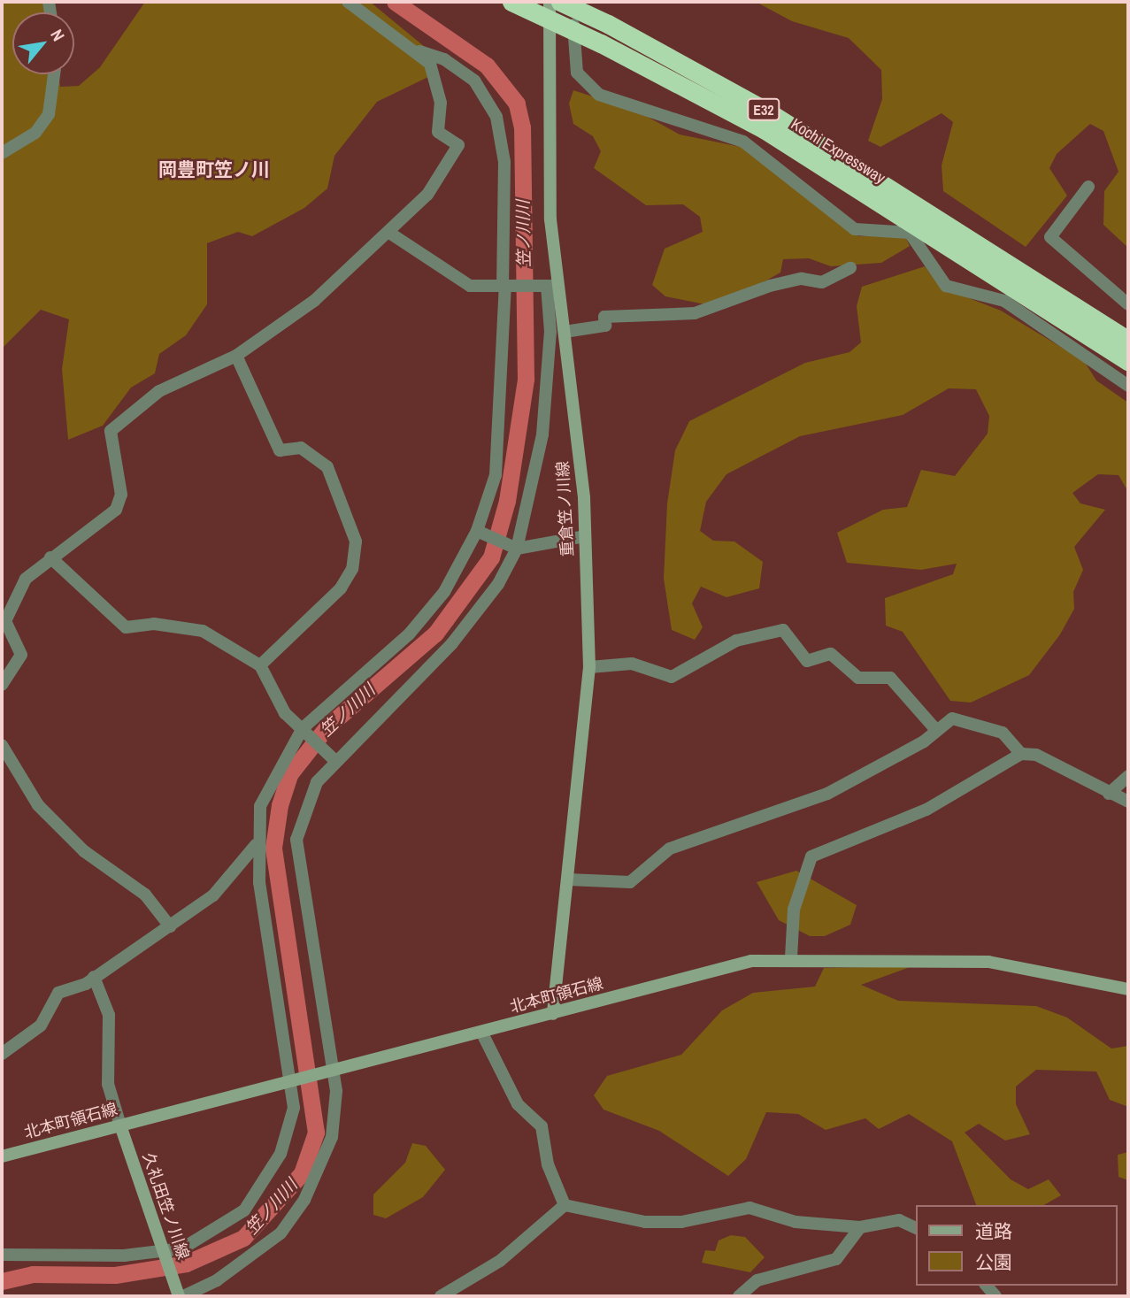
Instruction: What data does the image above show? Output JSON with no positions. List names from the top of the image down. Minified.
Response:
{"streets":{"highway":["E32","Kochi Expressway"],"main road":["重倉笠ノ川線","北本町領石線","久礼田笠ノ川線"]},"crossings":[["重倉笠ノ川線","北本町領石線"],["北本町領石線","久礼田笠ノ川線"]],"districts":["岡豊町笠ノ川"],"water":["笠ノ川川"],"legend":["道路","公園"],"north":"top right"}
